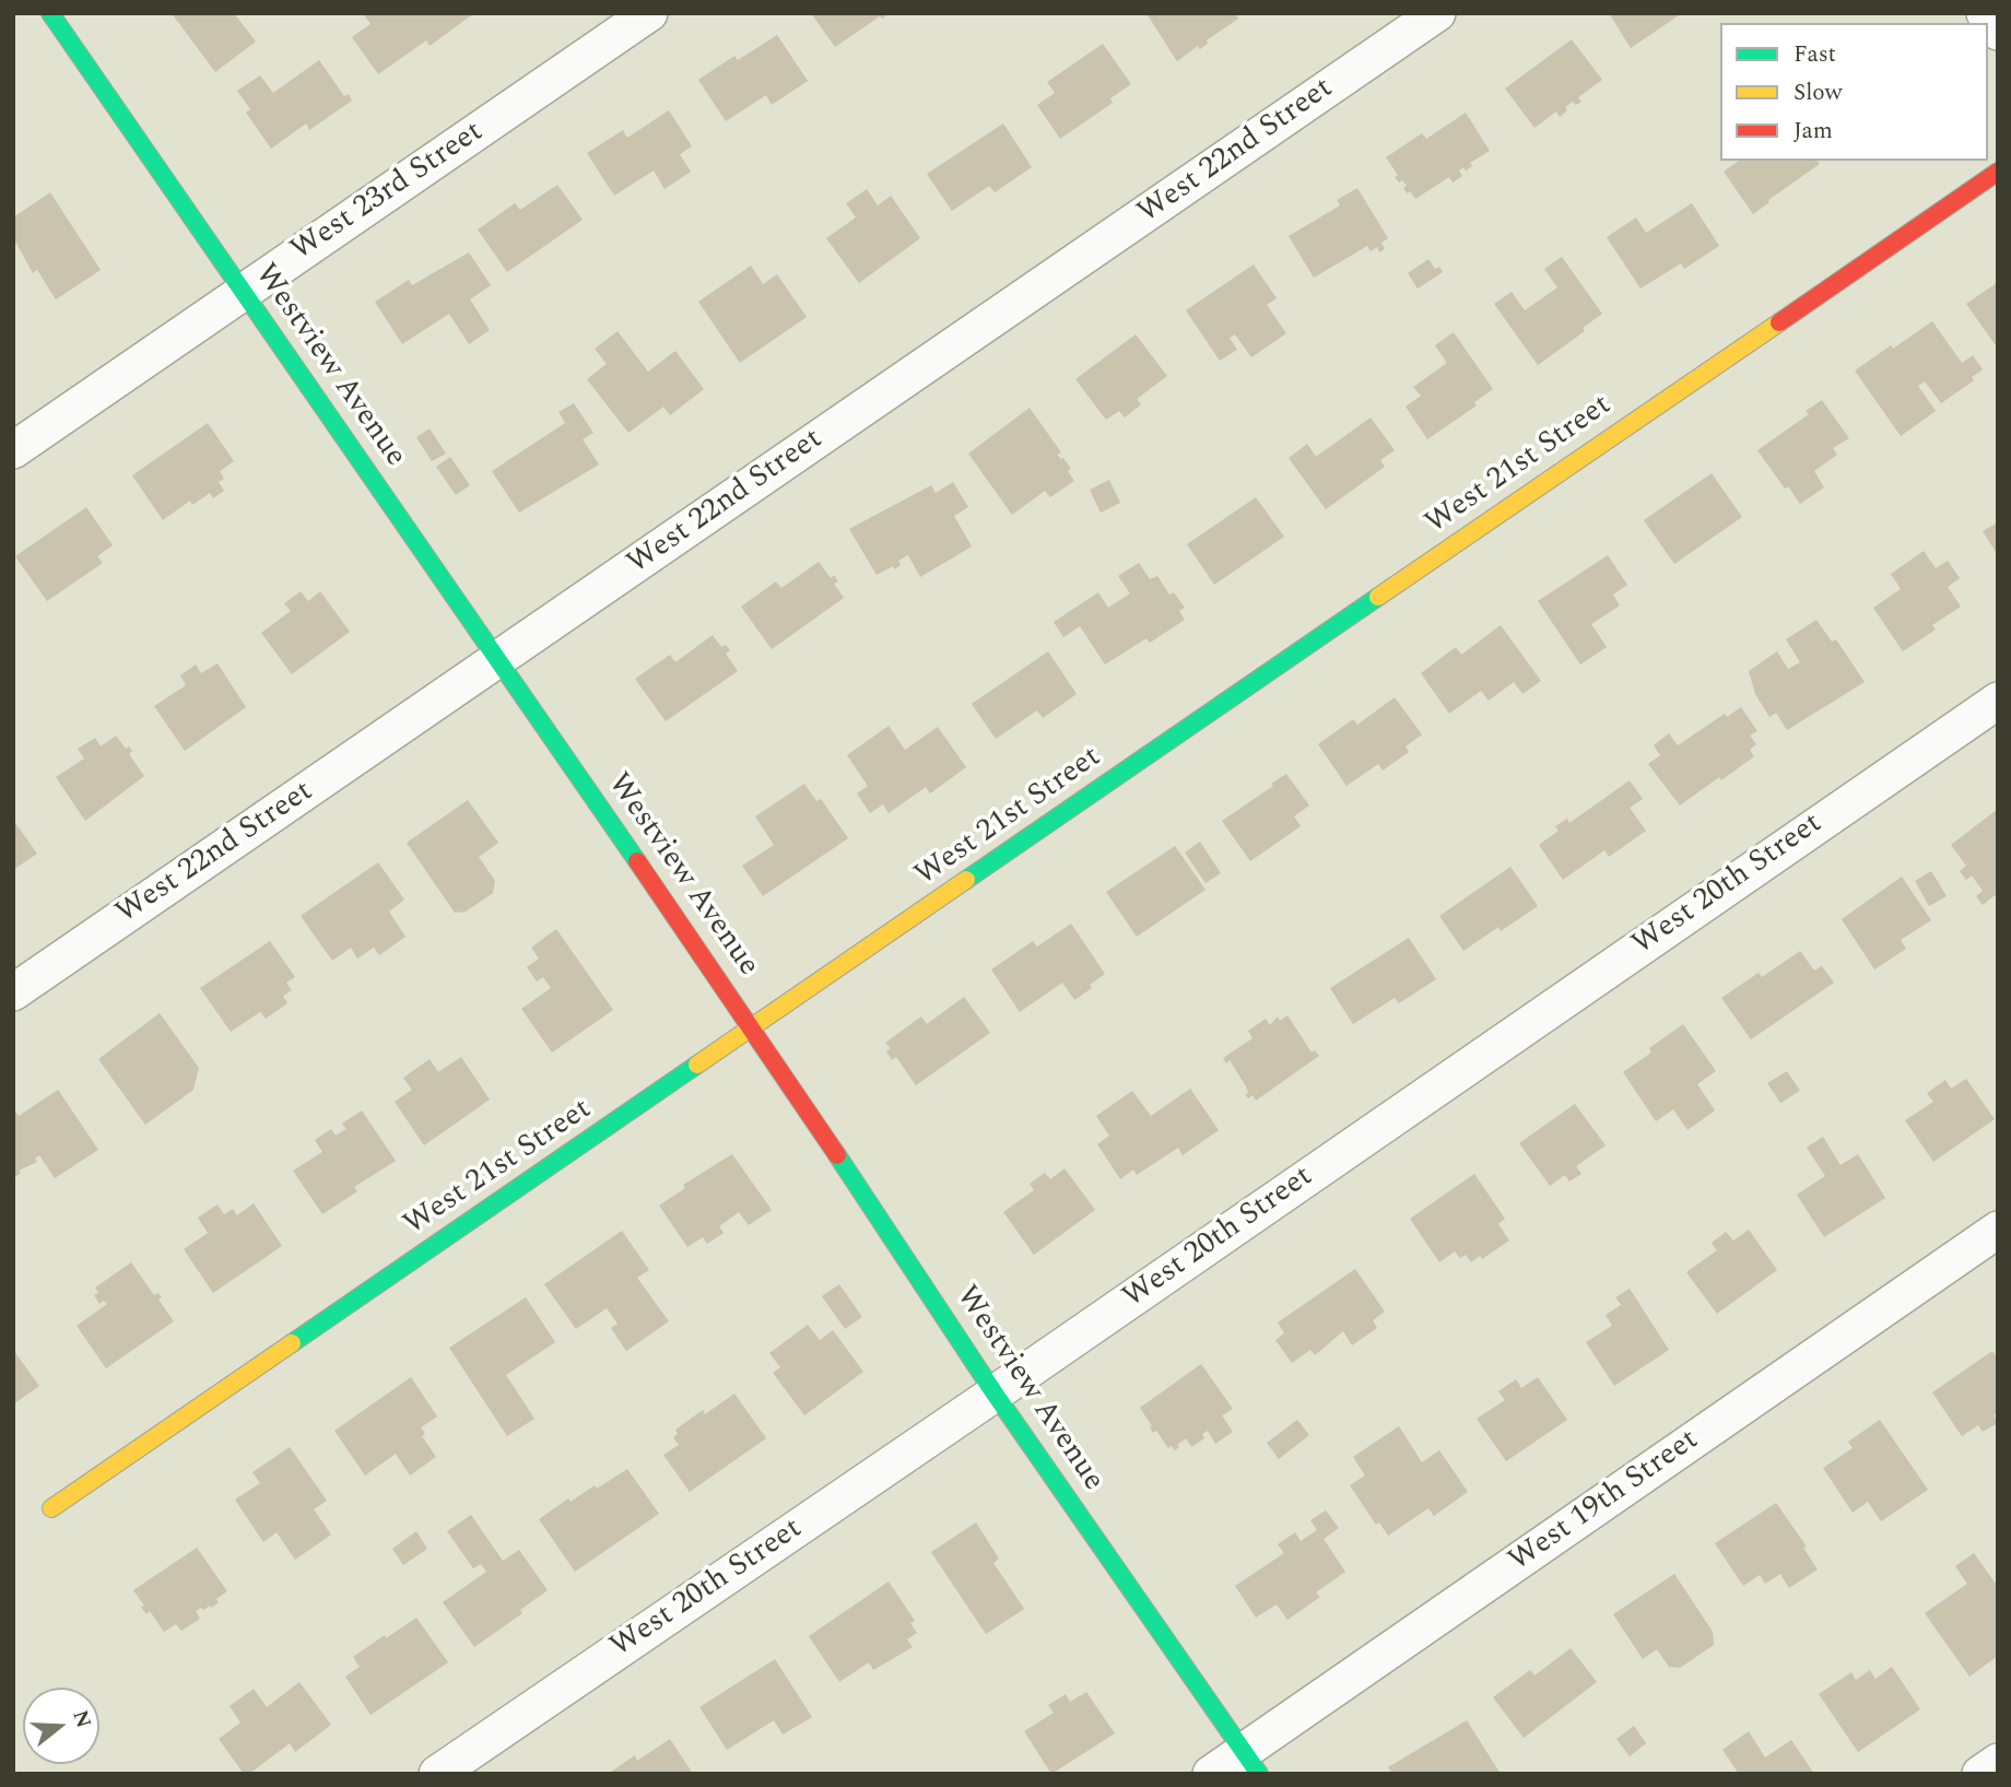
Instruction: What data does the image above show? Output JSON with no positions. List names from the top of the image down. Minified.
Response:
{"streets":{"street":["West 22nd Street","West 23rd Street","Westview Avenue","West 21st Street","West 20th Street","West 19th Street"]},"crossings":[["West 22nd Street","Westview Avenue"],["West 23rd Street","Westview Avenue"],["Westview Avenue","West 21st Street"],["Westview Avenue","West 20th Street"],["Westview Avenue","West 19th Street"]],"legend":["Fast","Slow","Jam"],"north":"right"}
